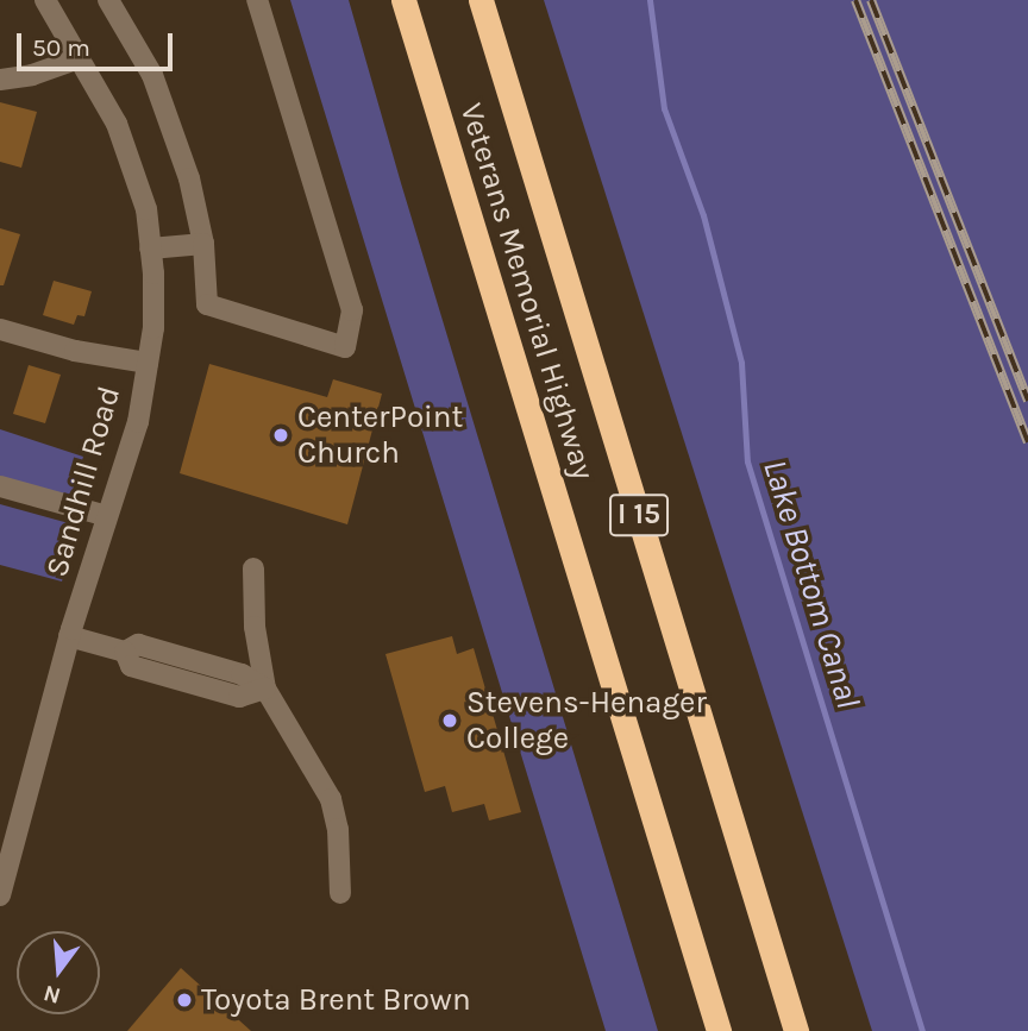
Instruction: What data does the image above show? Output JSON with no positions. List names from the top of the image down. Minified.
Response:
{"streets":{"highway":["Veterans Memorial Highway","I 15"],"street":["Sandhill Road"]},"water":["Lake Bottom Canal"],"places":["CenterPoint Church","Stevens-Henager College","Toyota Brent Brown"],"scale_bar":"50 m","north":"bottom"}
